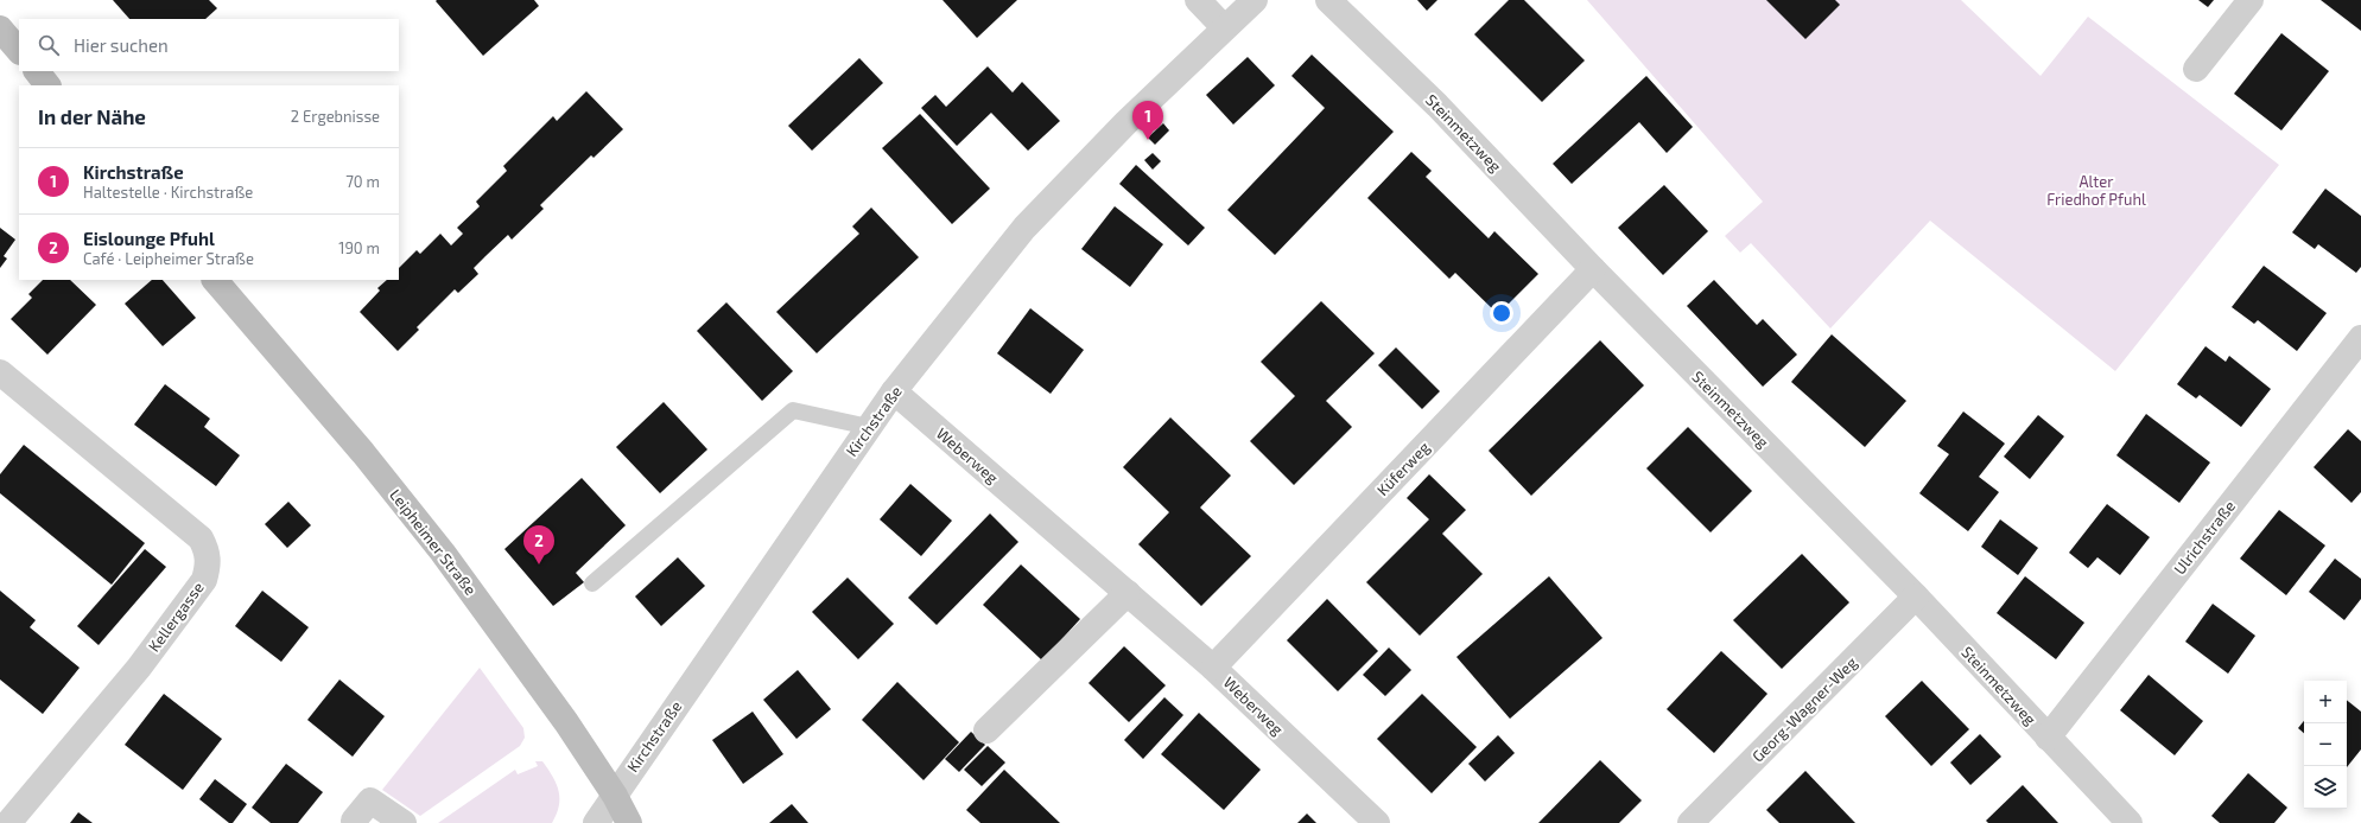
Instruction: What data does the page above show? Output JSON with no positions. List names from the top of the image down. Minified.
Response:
{"streets":{"main road":["Leipheimer Straße"],"street":["Steinmetzweg","Kirchstraße","Weberweg","Küferweg","Ulrichstraße","Kellergasse","Georg-Wagner-Weg"]},"crossings":[["Steinmetzweg","Küferweg"],["Steinmetzweg","Ulrichstraße"],["Steinmetzweg","Georg-Wagner-Weg"],["Kirchstraße","Weberweg"],["Kirchstraße","Leipheimer Straße"],["Weberweg","Küferweg"]],"parks":["Alter Friedhof Pfuhl"],"page":{"search":"Hier suchen","heading":["In der Nähe","2 Ergebnisse"],"pins":["1","2"],"list":[{"mark":"1","name":"Kirchstraße","note":"Haltestelle · Kirchstraße","value":"70 m"},{"mark":"2","name":"Eislounge Pfuhl","note":"Café · Leipheimer Straße","value":"190 m"}],"map_buttons":["+","−"]}}
